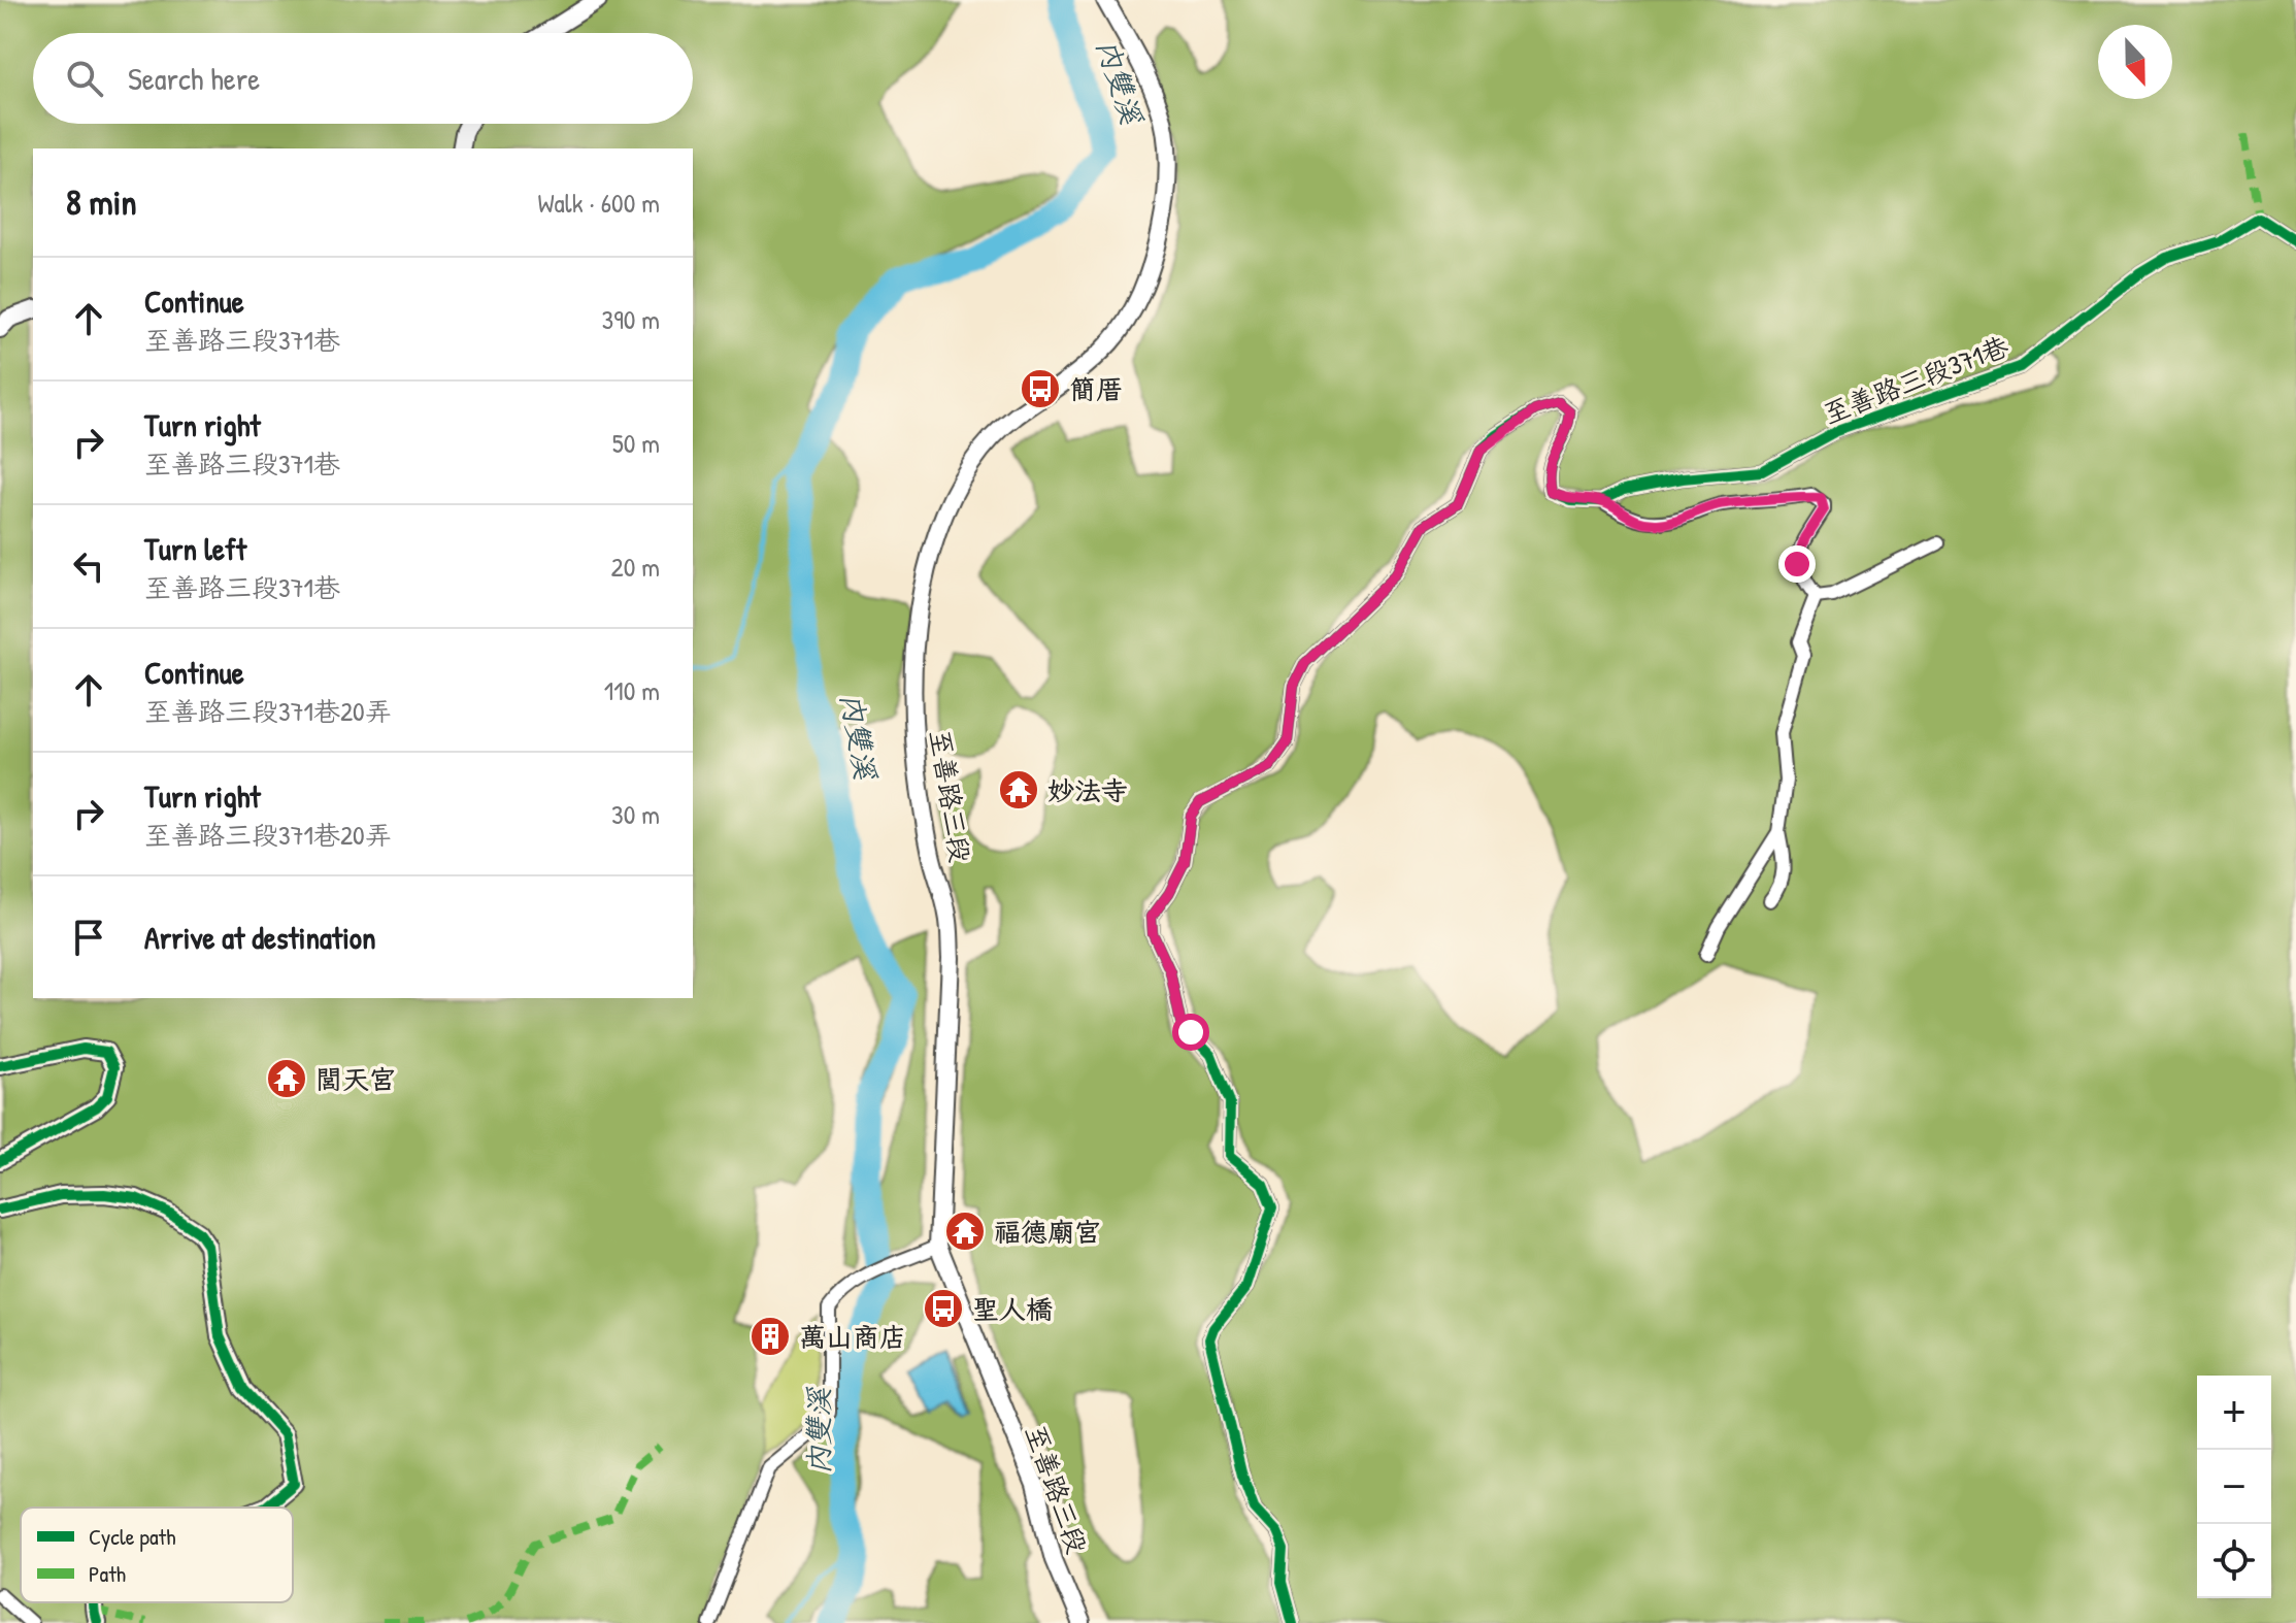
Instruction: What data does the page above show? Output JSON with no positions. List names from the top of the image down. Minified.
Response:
{"streets":{"street":["至善路三段371巷","至善路三段"]},"water":["內雙溪"],"places":{"bus stop":["簡厝","聖人橋"],"temple":["妙法寺","閭天宮","福德廟宮"],"building":["萬山商店"]},"legend":["Cycle path","Path"],"north":"bottom","page":{"search":"Search here","heading":["8 min","Walk · 600 m"],"list":[["Continue","至善路三段371巷","390 m"],["Turn right","至善路三段371巷","50 m"],["Turn left","至善路三段371巷","20 m"],["Continue","至善路三段371巷20弄","110 m"],["Turn right","至善路三段371巷20弄","30 m"],"Arrive at destination"],"map_buttons":["+","−"]}}
